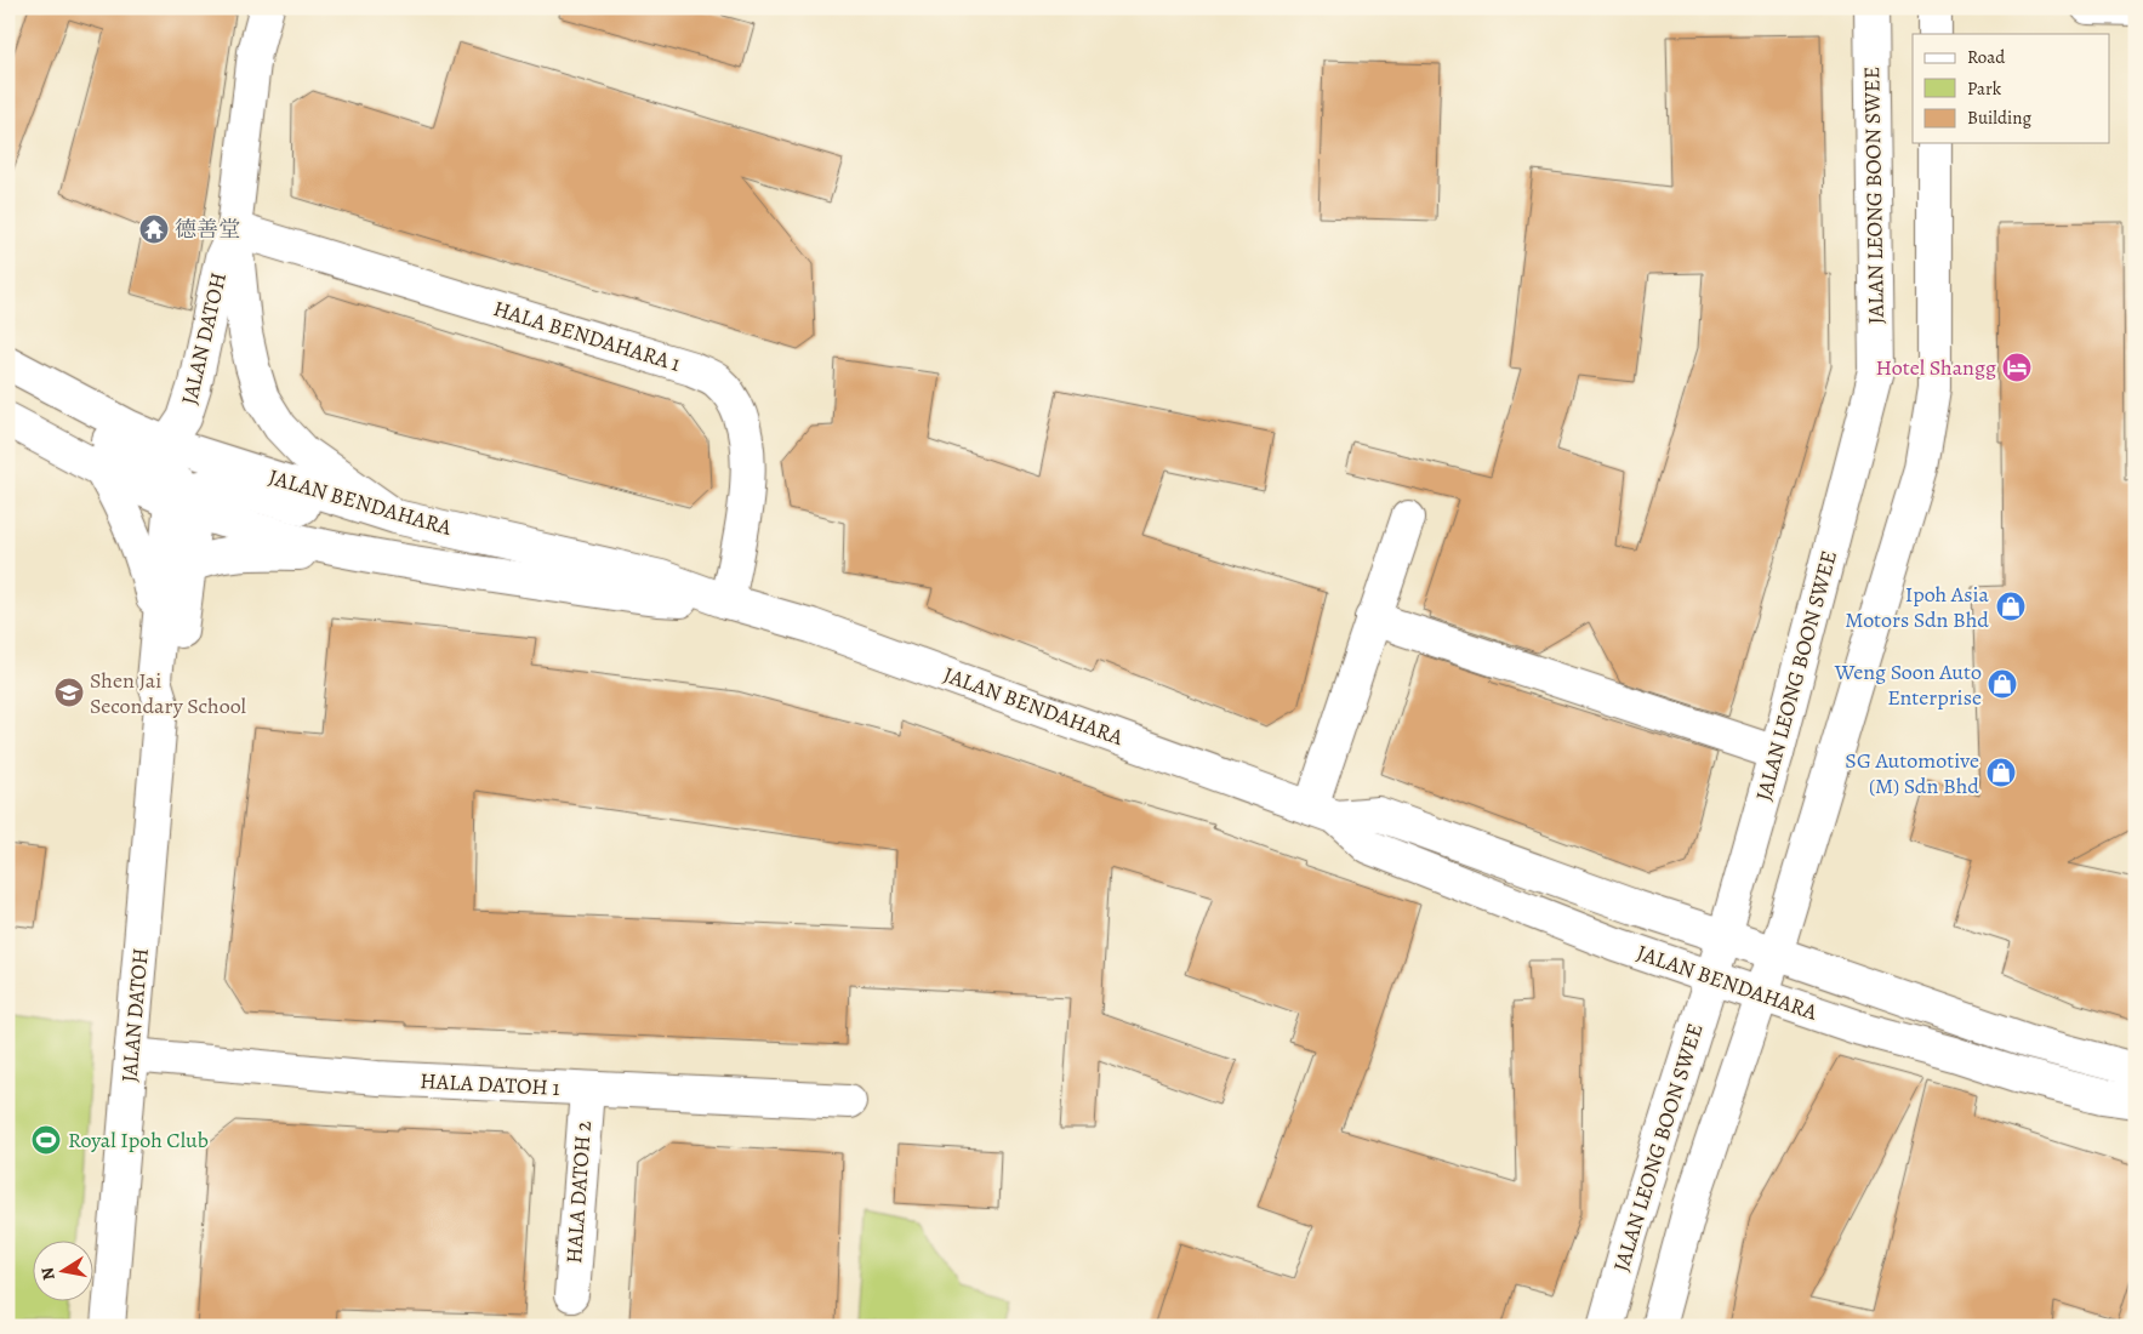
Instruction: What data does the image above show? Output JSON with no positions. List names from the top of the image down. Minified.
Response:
{"streets":{"main road":["JALAN LEONG BOON SWEE","HALA BENDAHARA 1","JALAN DATOH","JALAN BENDAHARA","HALA DATOH 1","HALA DATOH 2"]},"crossings":[["JALAN LEONG BOON SWEE","JALAN BENDAHARA"],["HALA BENDAHARA 1","JALAN DATOH"],["HALA BENDAHARA 1","JALAN BENDAHARA"],["JALAN DATOH","JALAN BENDAHARA"],["JALAN DATOH","HALA DATOH 1"],["HALA DATOH 1","HALA DATOH 2"]],"places":{"temple":["德善堂"],"hotel":["Hotel Shangg"],"shop":["Ipoh Asia Motors Sdn Bhd","Weng Soon Auto Enterprise","SG Automotive (M) Sdn Bhd"],"school or university":["Shen Jai Secondary School"],"sports":["Royal Ipoh Club"]},"legend":["Road","Park","Building"],"north":"left"}
